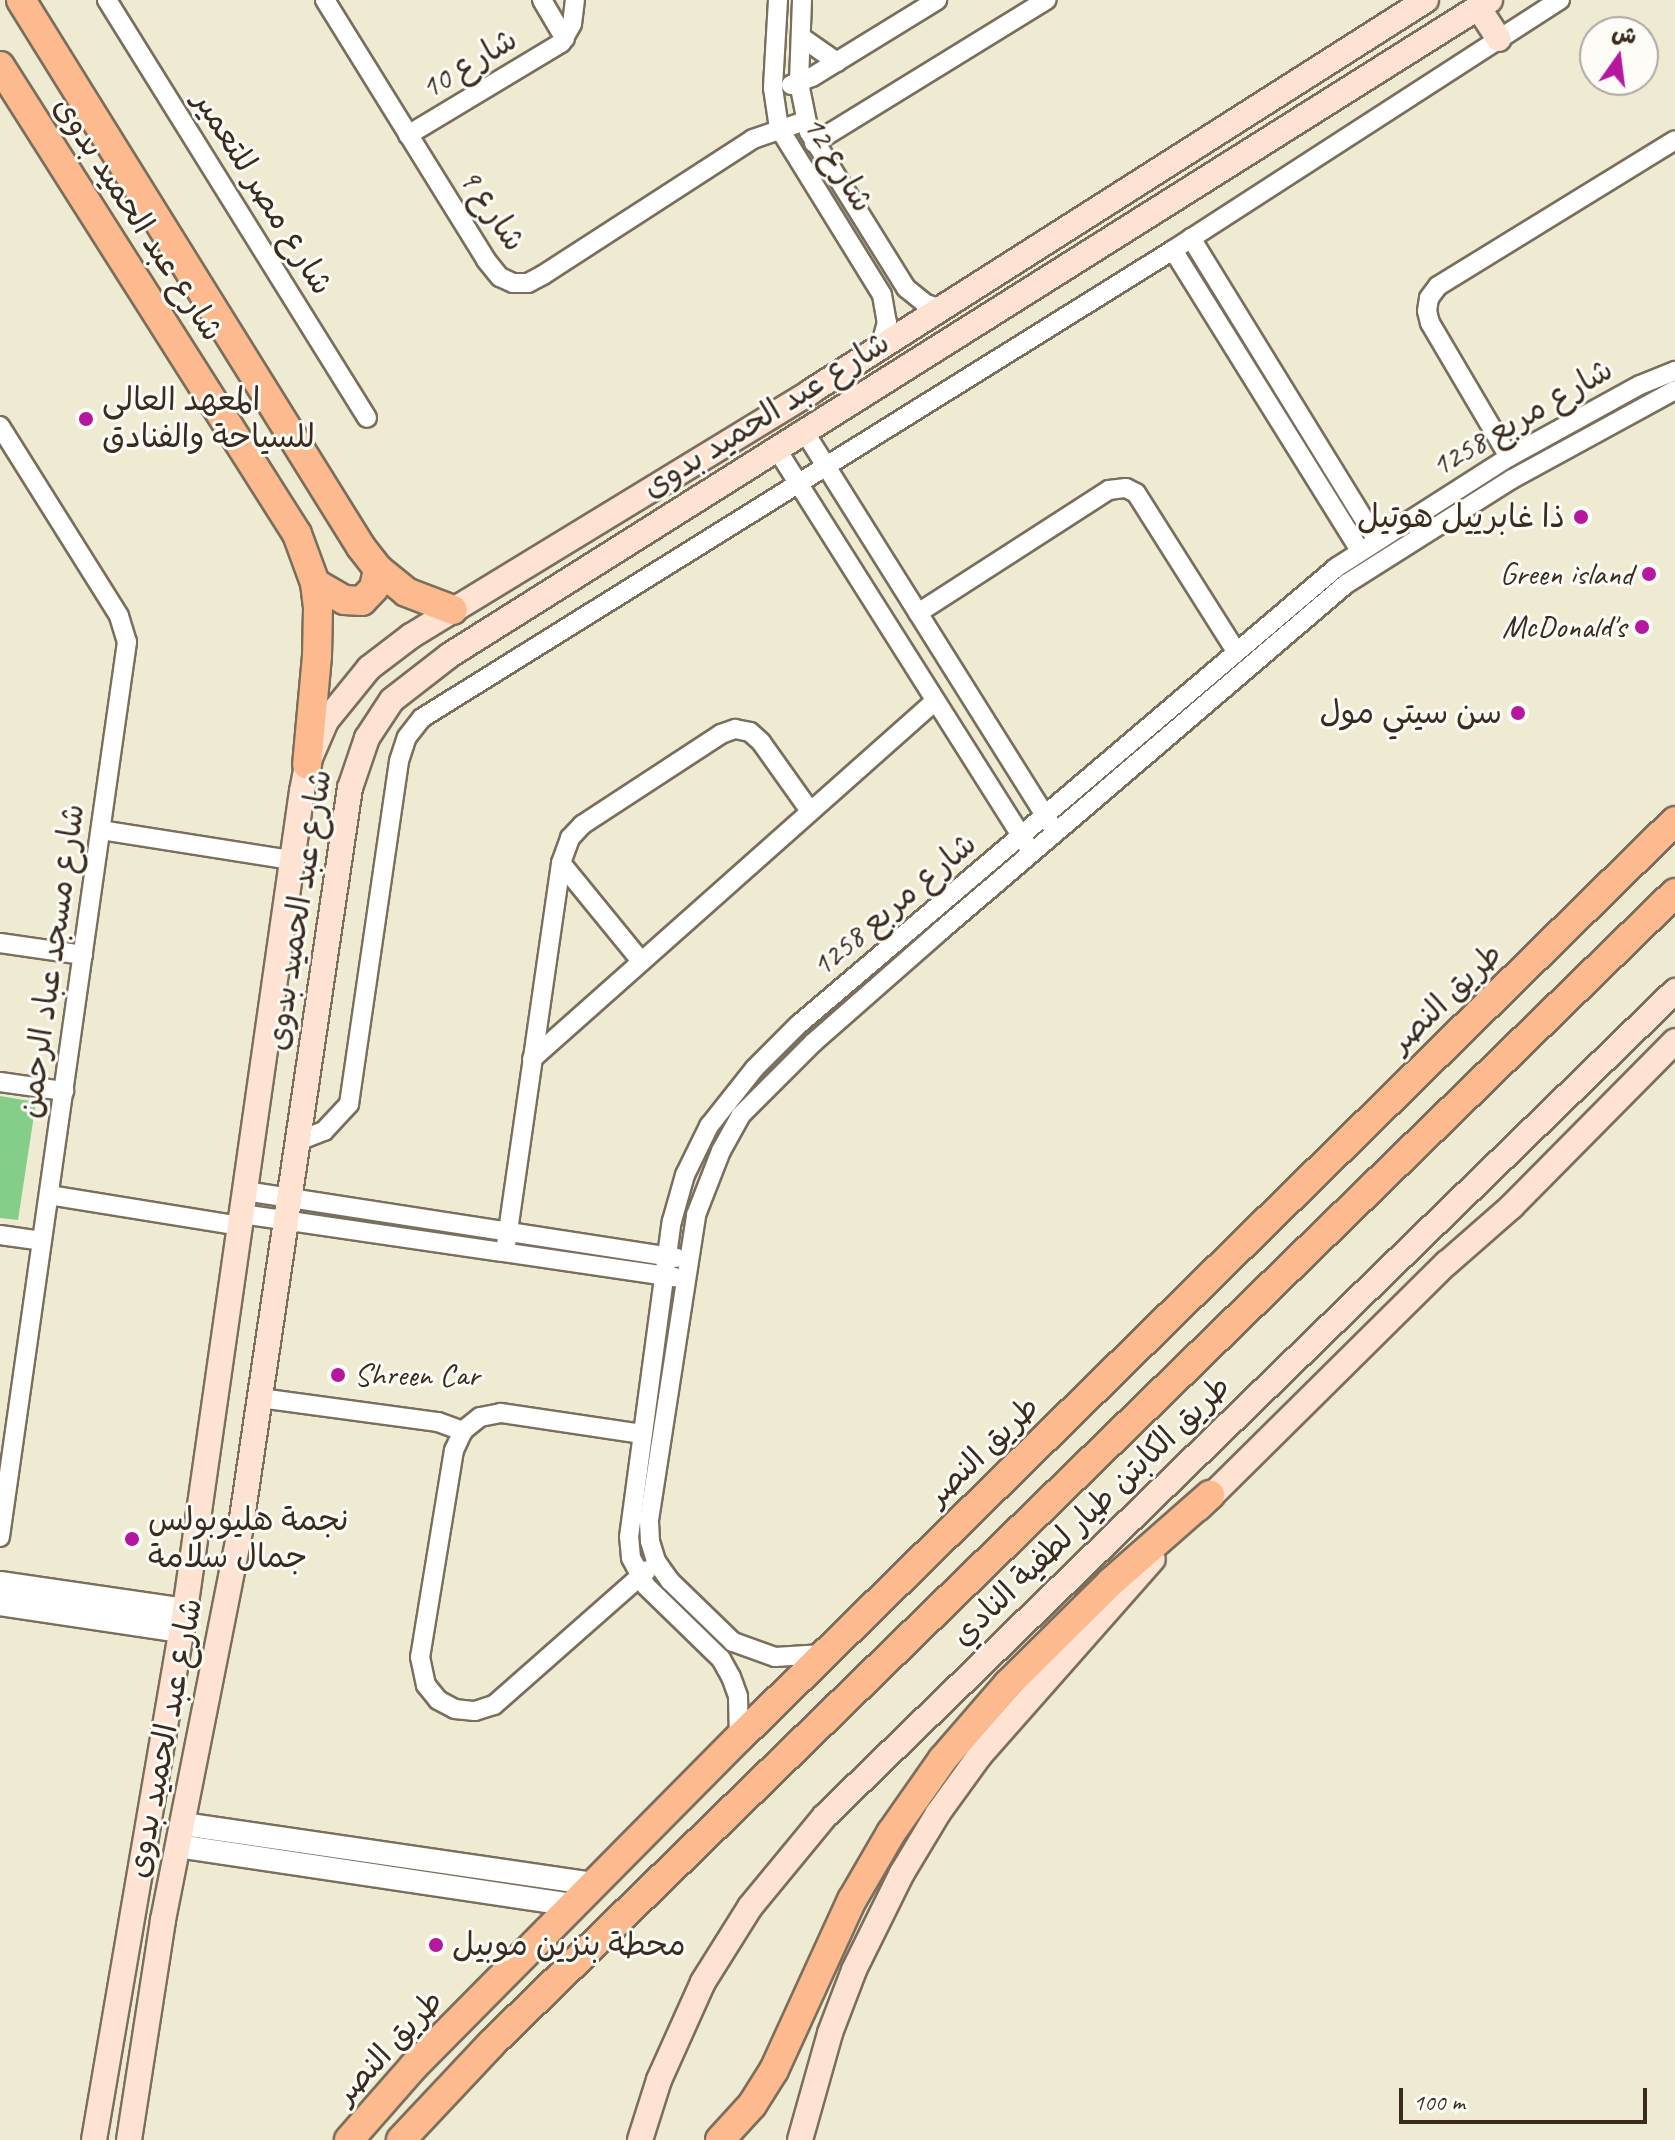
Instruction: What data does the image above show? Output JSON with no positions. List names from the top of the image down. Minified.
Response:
{"streets":{"main road":["شارع عبد الحميد بدوى","طريق النصر","طريق الكابتن طيار لطفية النادي"],"street":["شارع 10","شارع 12","شارع مصر للتعمير","شارع 9","شارع مربع 1258","شارع مسجد عباد الرحمن"]},"crossings":[["شارع 10","شارع 9"],["شارع 12","شارع 9"],["شارع 12","شارع عبد الحميد بدوى"],["شارع مربع 1258","طريق النصر"]],"places":["المعهد العالى للسياحة والفنادق","ذا غابرييل هوتيل","Green island","McDonald's","سن سيتي مول","Shreen Car","نجمة هليوبولس جمال سلامة","محطة بنزين موبيل"],"scale_bar":"100 m","north":"top"}
